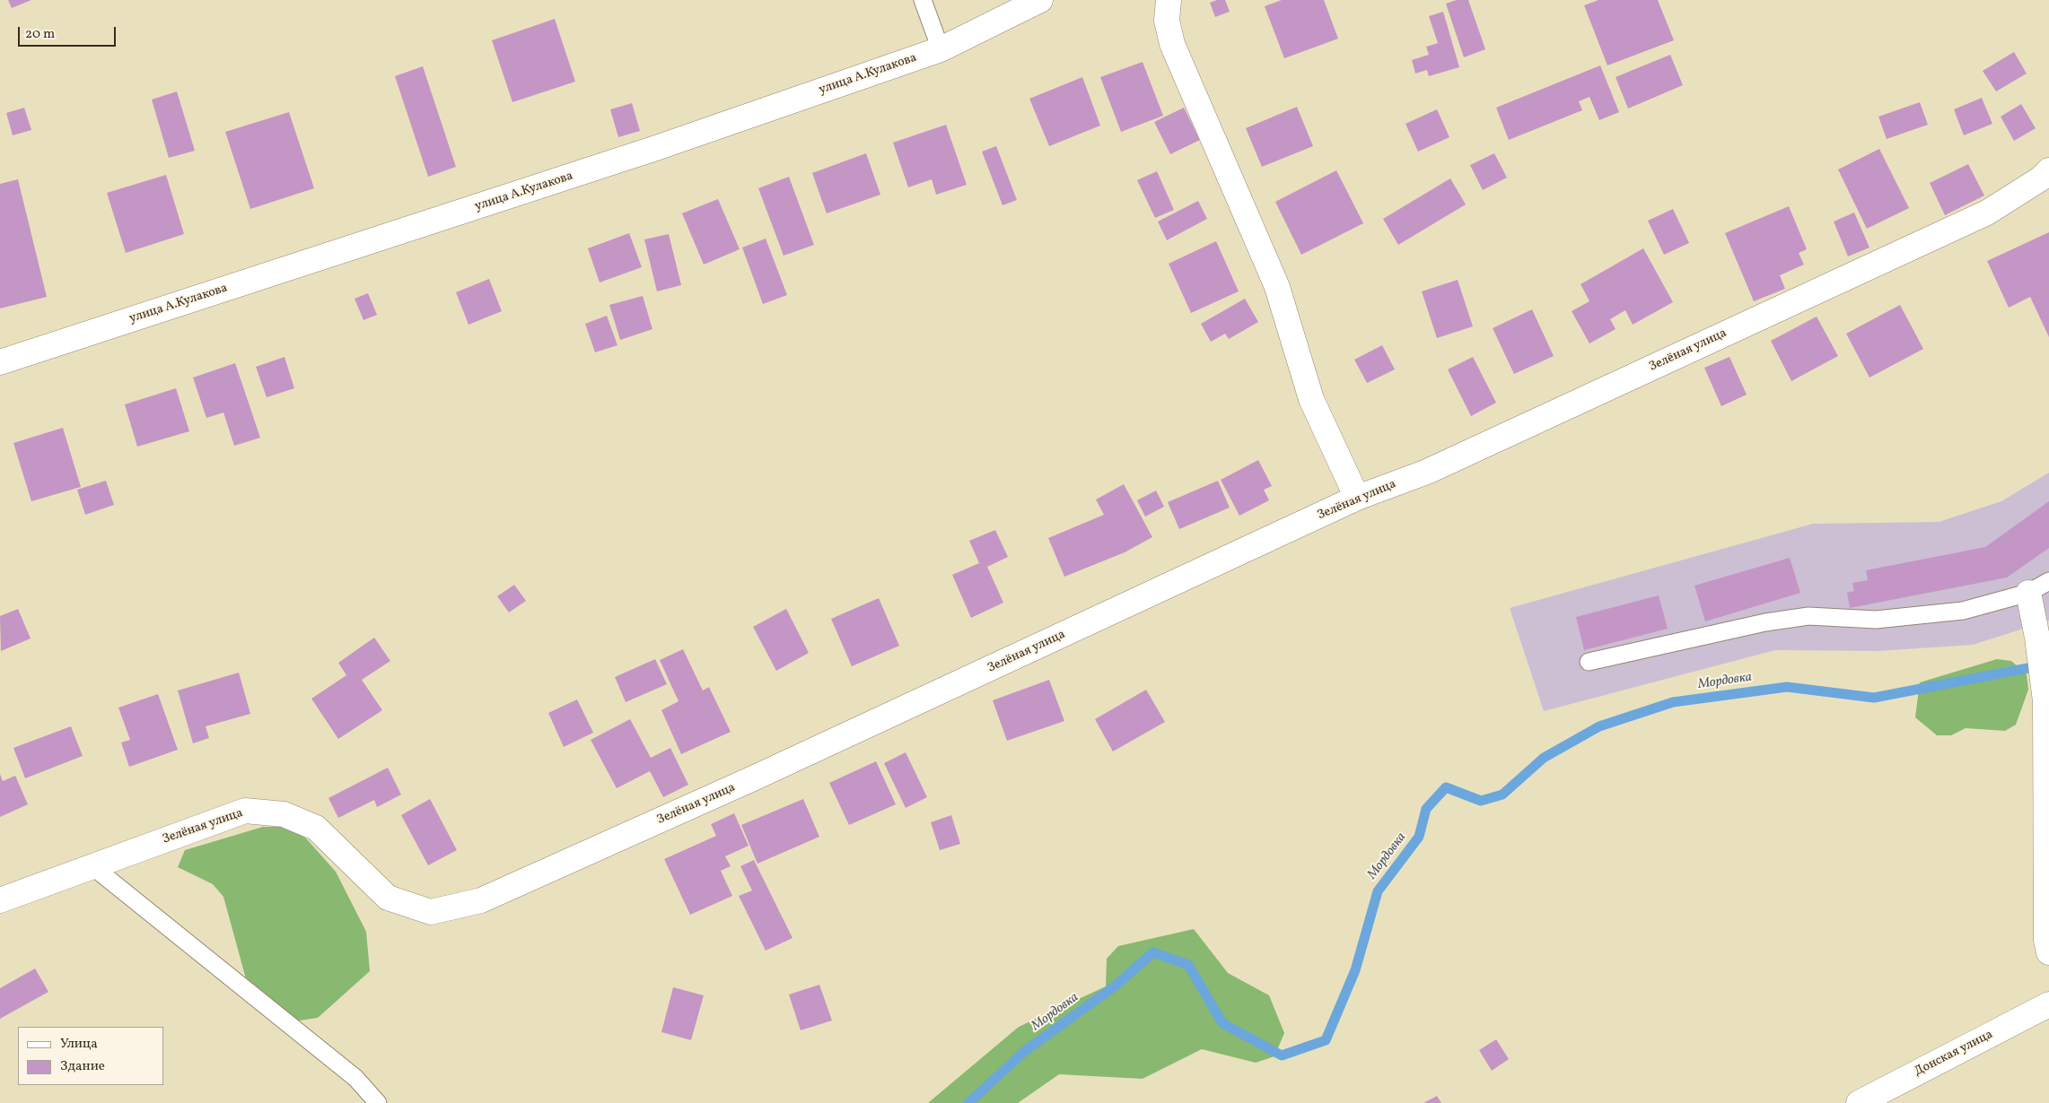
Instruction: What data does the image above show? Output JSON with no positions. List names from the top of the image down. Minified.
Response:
{"streets":{"street":["улица А.Кулакова","Зелёная улица","Донская улица"]},"water":["Мордовка"],"legend":["Улица","Здание"],"scale_bar":"20 m"}
